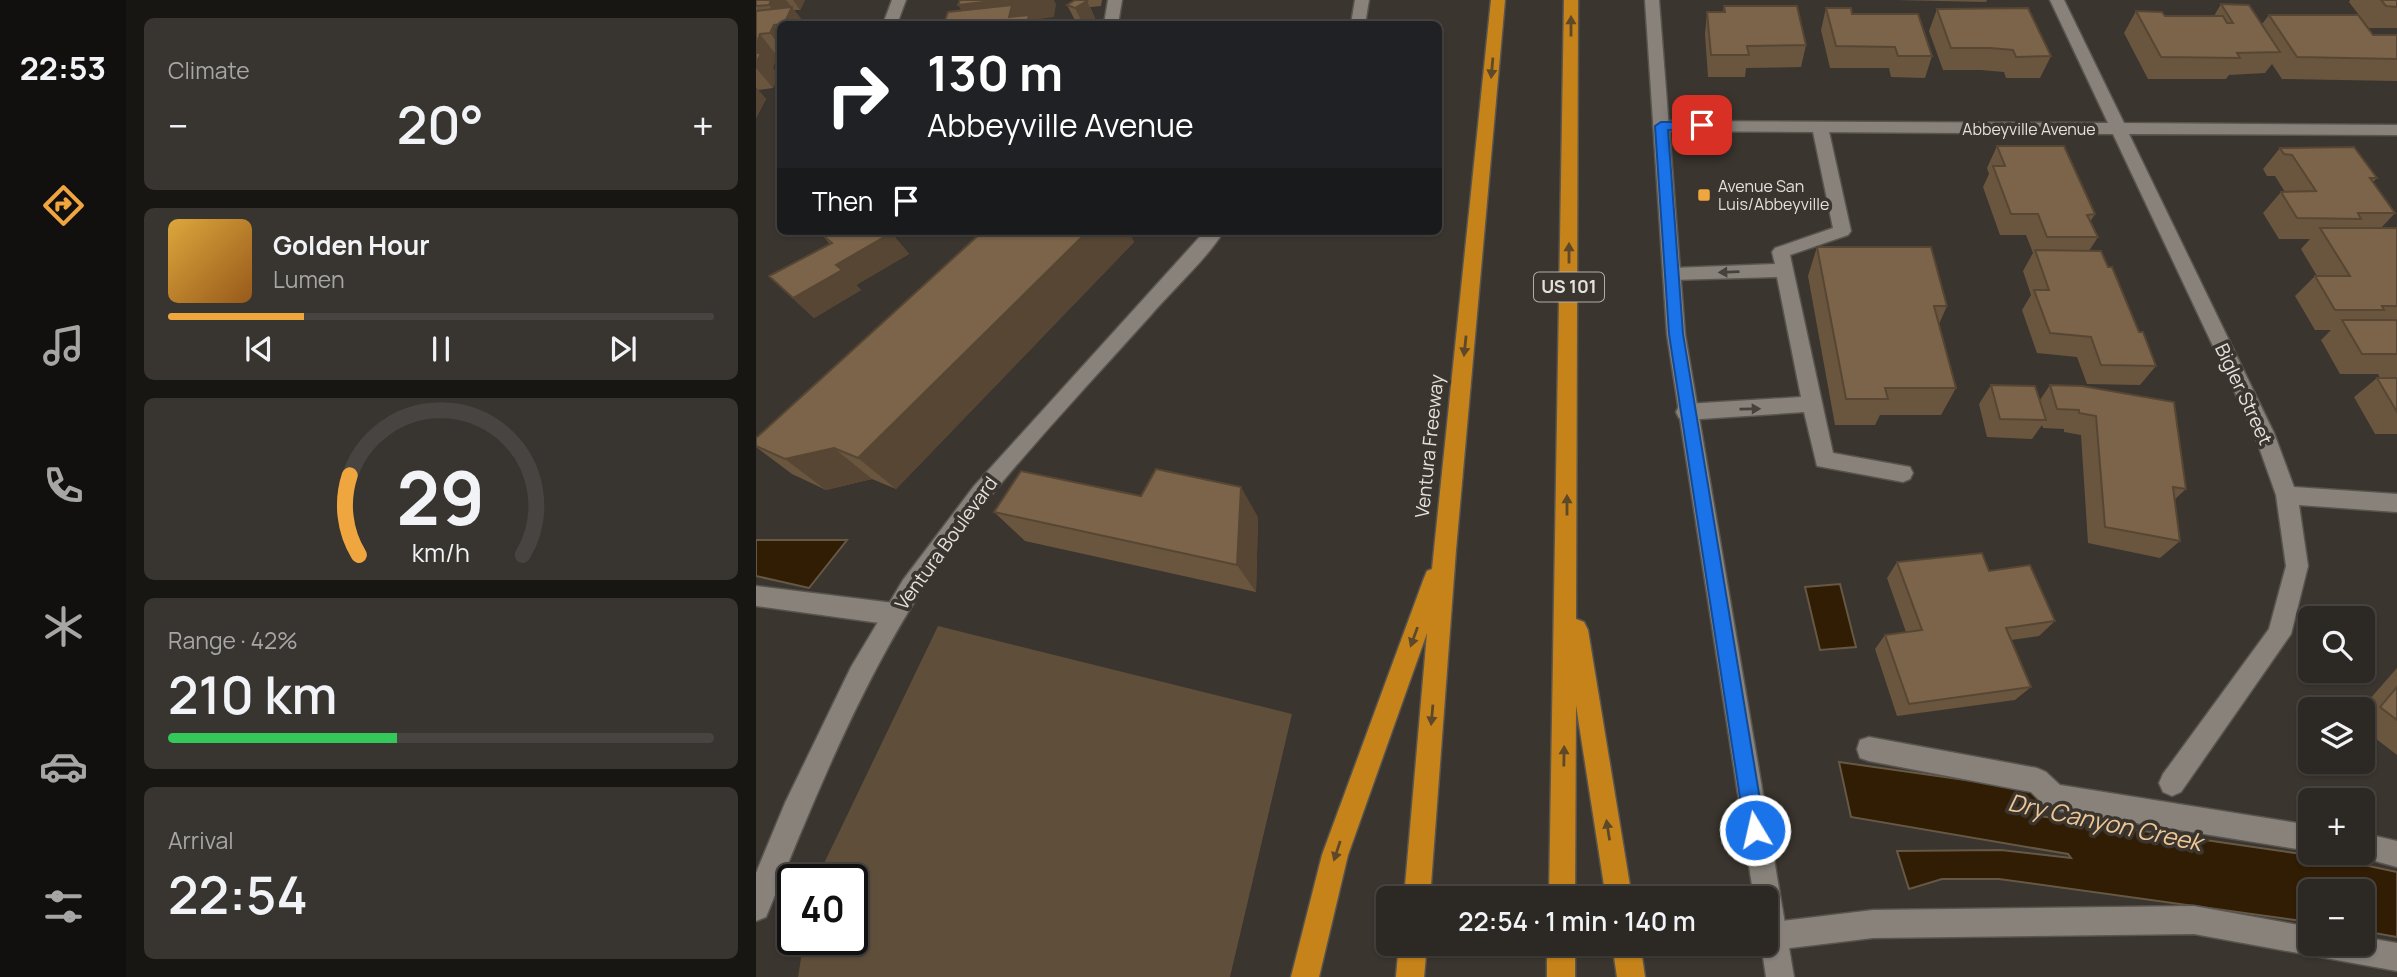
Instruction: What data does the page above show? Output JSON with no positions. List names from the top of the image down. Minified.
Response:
{"streets":{"highway":["US 101","Ventura Freeway"],"street":["Abbeyville Avenue","Bigler Street","Ventura Boulevard"]},"crossings":[["Abbeyville Avenue","Bigler Street"]],"water":["Dry Canyon Creek"],"places":{"transit":["Avenue San Luis/Abbeyville"]},"page":{"tabs":"22:53","tile":["Climate",["Range · 42%","210 km"],["Arrival","22:54"]],"turn":["130 m","Abbeyville Avenue"],"heat":["−","20°","+"],"then":"Then","song":["Golden Hour","Lumen"],"map_buttons":["+","−"],"limit":"40","trip":"22:54 · 1 min · 140 m","gauge":["29","km/h"]}}
